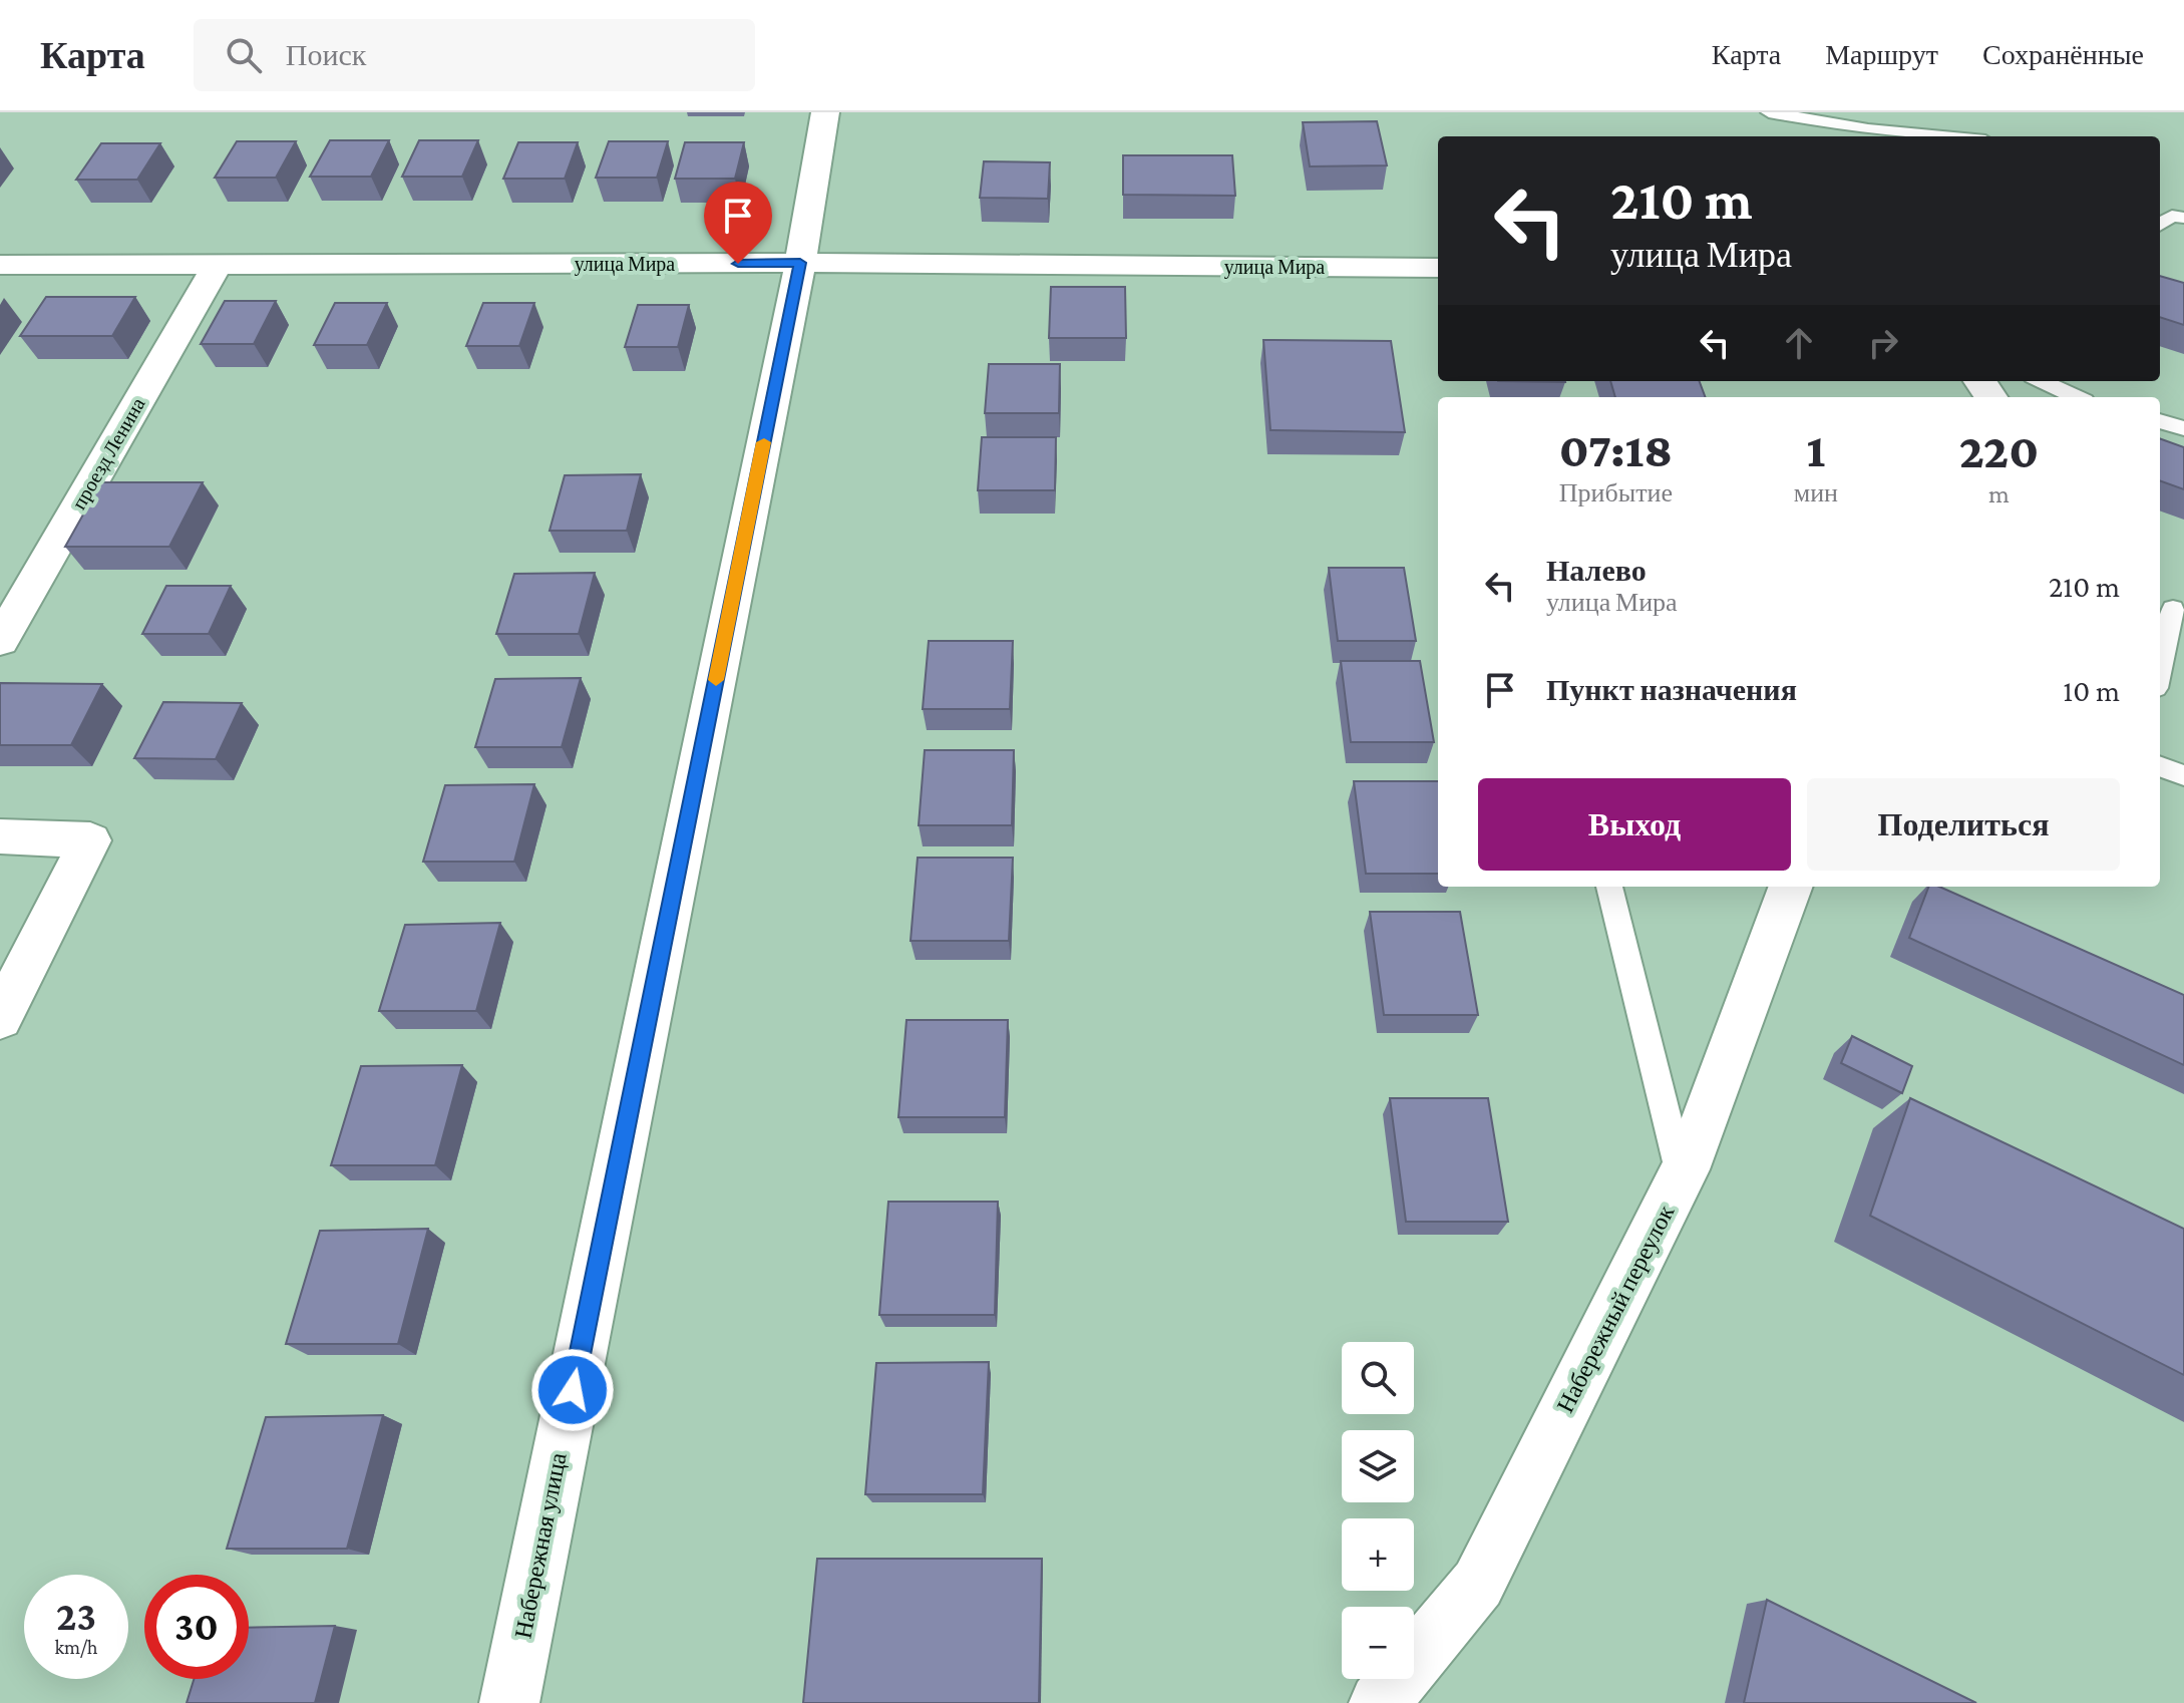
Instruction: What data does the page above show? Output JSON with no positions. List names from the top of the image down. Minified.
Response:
{"streets":{"street":["улица Мира","проезд Ленина","Набережный переулок","Набережная улица"]},"crossings":[["улица Мира","проезд Ленина"],["улица Мира","Набережная улица"]],"page":{"header":"Карта","search":"Поиск","nav":["Карта","Маршрут","Сохранённые"],"turn":["210 m","улица Мира"],"eta":["07:18","Прибытие","1","мин","220","m"],"list":[{"name":"Налево","note":"улица Мира","value":"210 m"},{"name":"Пункт назначения","value":"10 m"}],"buttons":["Выход","Поделиться"],"map_buttons":["+","−"],"speed":"23 km/h","limit":"30"}}
